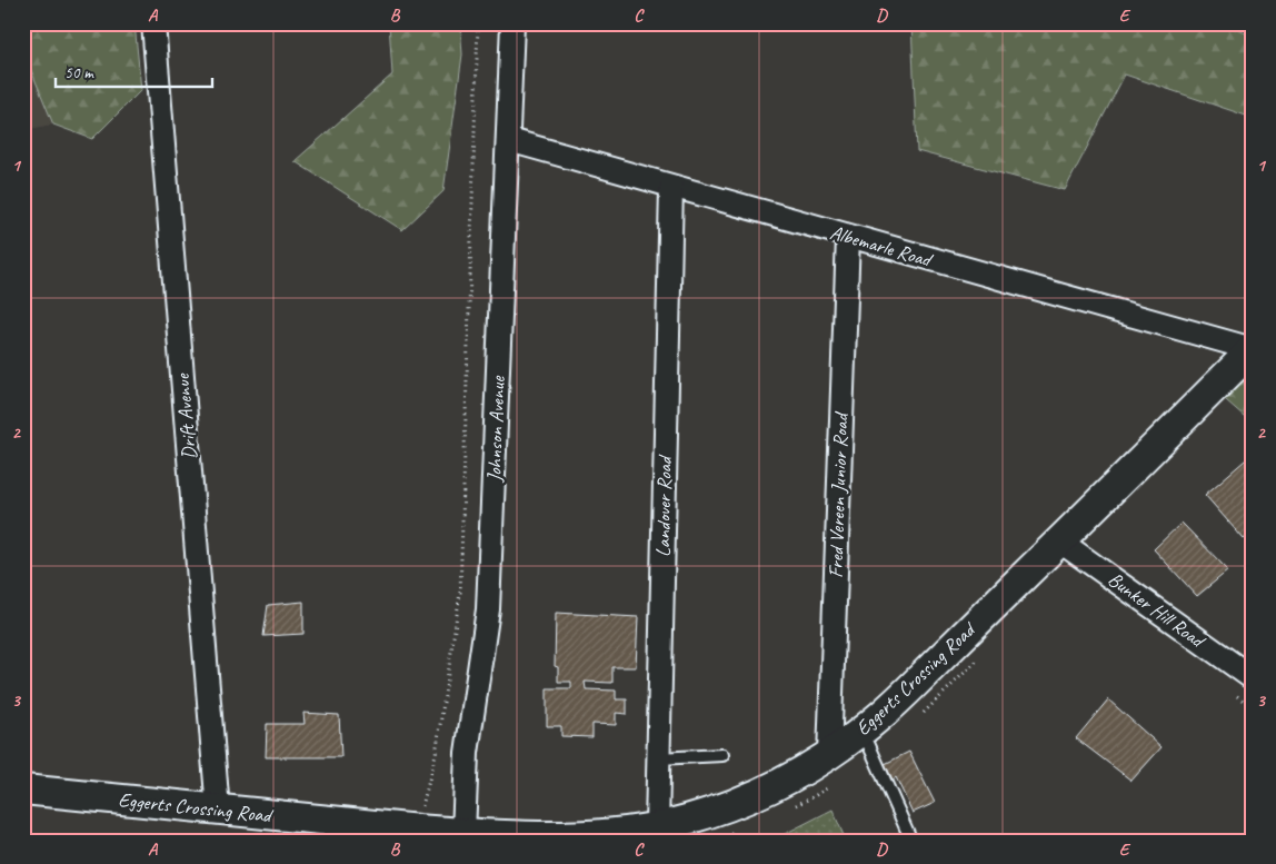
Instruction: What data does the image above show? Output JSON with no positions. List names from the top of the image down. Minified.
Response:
{"streets":{"street":["Albemarle Road","Drift Avenue","Johnson Avenue","Fred Vereen Junior Road","Landover Road","Bunker Hill Road","Eggerts Crossing Road"]},"crossings":[["Albemarle Road","Johnson Avenue"],["Albemarle Road","Fred Vereen Junior Road"],["Albemarle Road","Landover Road"],["Albemarle Road","Eggerts Crossing Road"],["Drift Avenue","Eggerts Crossing Road"],["Johnson Avenue","Eggerts Crossing Road"],["Fred Vereen Junior Road","Eggerts Crossing Road"],["Landover Road","Eggerts Crossing Road"],["Bunker Hill Road","Eggerts Crossing Road"]],"scale_bar":"50 m","grid":{"columns":["A","B","C","D","E"],"rows":["1","2","3"]}}
